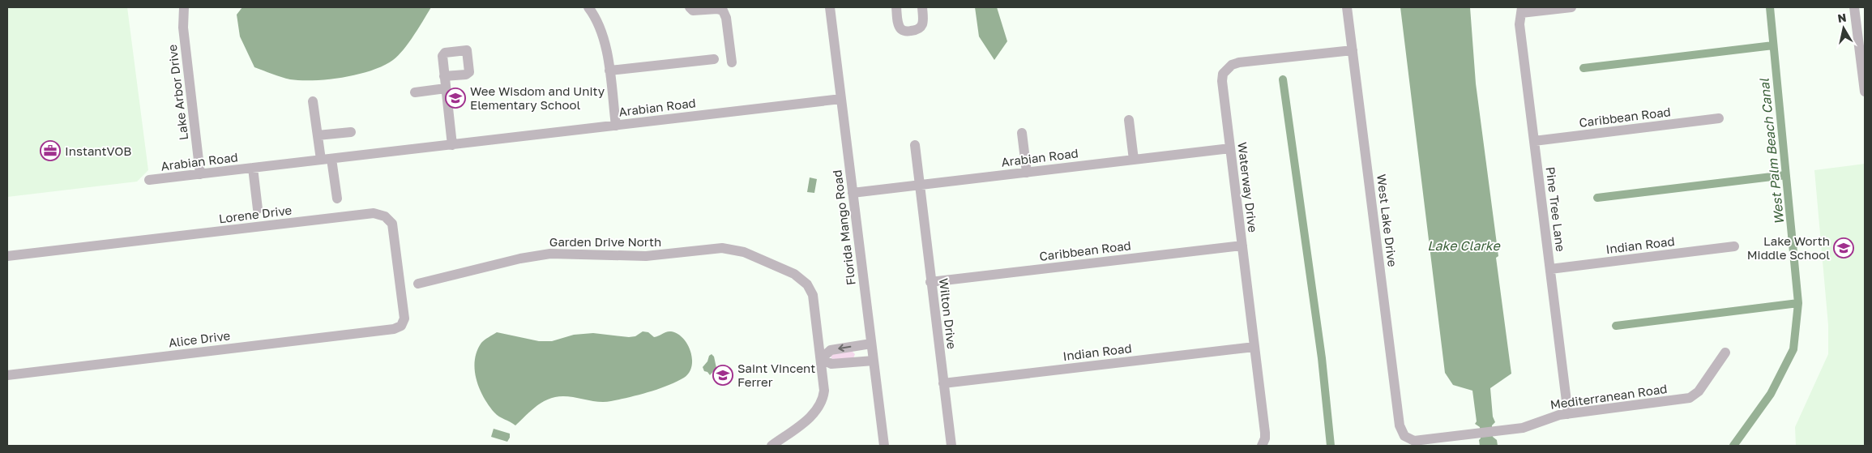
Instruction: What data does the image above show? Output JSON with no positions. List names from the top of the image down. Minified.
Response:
{"streets":{"street":["Lake Arbor Drive","Arabian Road","Caribbean Road","Waterway Drive","Pine Tree Lane","Lorene Drive","West Lake Drive","Florida Mango Road","Garden Drive North","Indian Road","Wilton Drive","Alice Drive","Mediterranean Road"]},"crossings":[["Lake Arbor Drive","Arabian Road"],["Arabian Road","Waterway Drive"],["Arabian Road","Florida Mango Road"],["Arabian Road","Wilton Drive"],["Caribbean Road","Waterway Drive"],["Caribbean Road","Pine Tree Lane"],["Caribbean Road","Wilton Drive"],["Waterway Drive","West Lake Drive"],["Waterway Drive","Indian Road"],["Pine Tree Lane","Indian Road"],["Pine Tree Lane","Mediterranean Road"],["Lorene Drive","Alice Drive"],["West Lake Drive","Mediterranean Road"],["Indian Road","Wilton Drive"]],"water":["West Palm Beach Canal","Lake Clarke"],"places":{"school or university":["Wee Wisdom and Unity Elementary School","Lake Worth Middle School","Saint Vincent Ferrer"],"office":["InstantVOB"]},"north":"top"}
